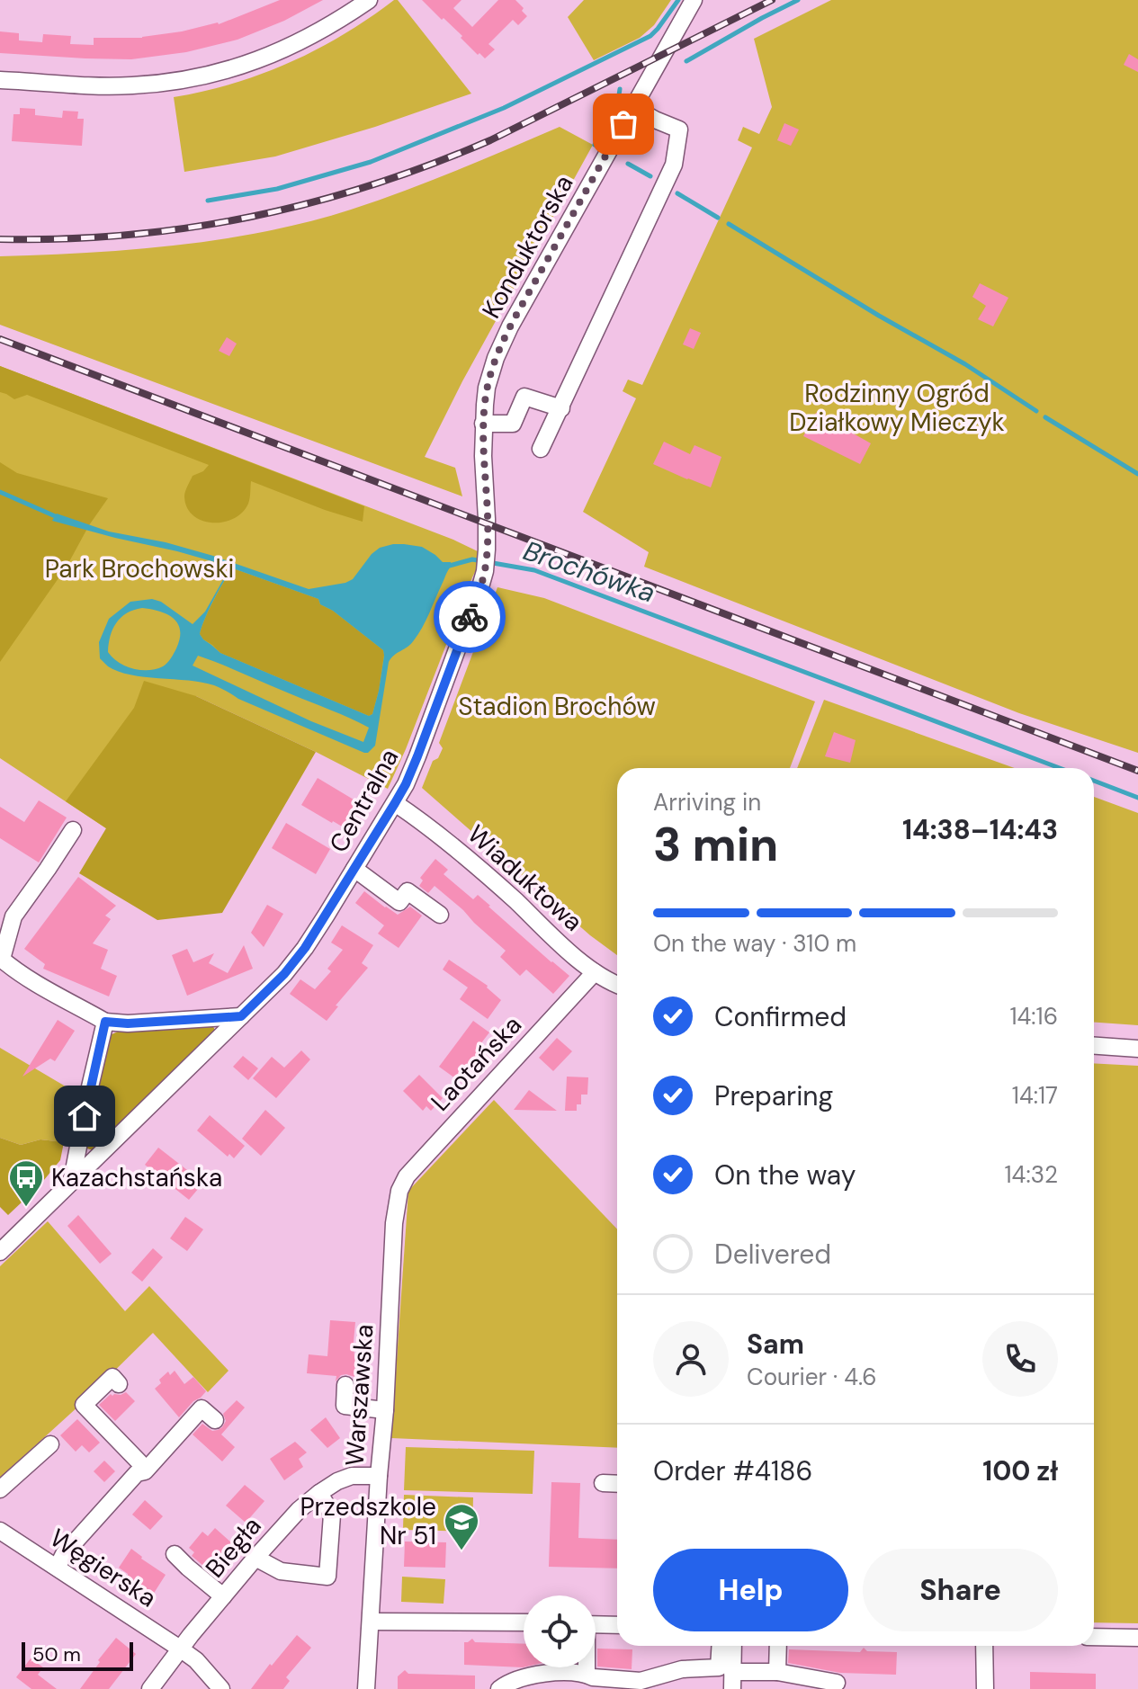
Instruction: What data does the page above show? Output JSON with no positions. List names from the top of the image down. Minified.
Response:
{"streets":{"street":["Konduktorska","Centralna","Wiaduktowa","Laotańska","Warszawska","Biegła","Węgierska"]},"crossings":[["Konduktorska","Centralna"],["Centralna","Wiaduktowa"],["Wiaduktowa","Laotańska"],["Laotańska","Warszawska"],["Warszawska","Biegła"],["Biegła","Węgierska"]],"water":["Brochówka"],"parks":["Rodzinny Ogród Działkowy Mieczyk","Park Brochowski","Stadion Brochów"],"places":{"bus stop":["Kazachstańska"],"school or university":["Przedszkole Nr 51"]},"scale_bar":"50 m","page":{"heading":["3 min","Arriving in","14:38–14:43"],"panel":["Sam","Courier · 4.6","Order #4186","100 zł"],"bar":"On the way · 310 m","list":[["Confirmed","14:16"],["Preparing","14:17"],["On the way","14:32"],"Delivered"],"buttons":["Help","Share"],"scale":"50 m"}}
